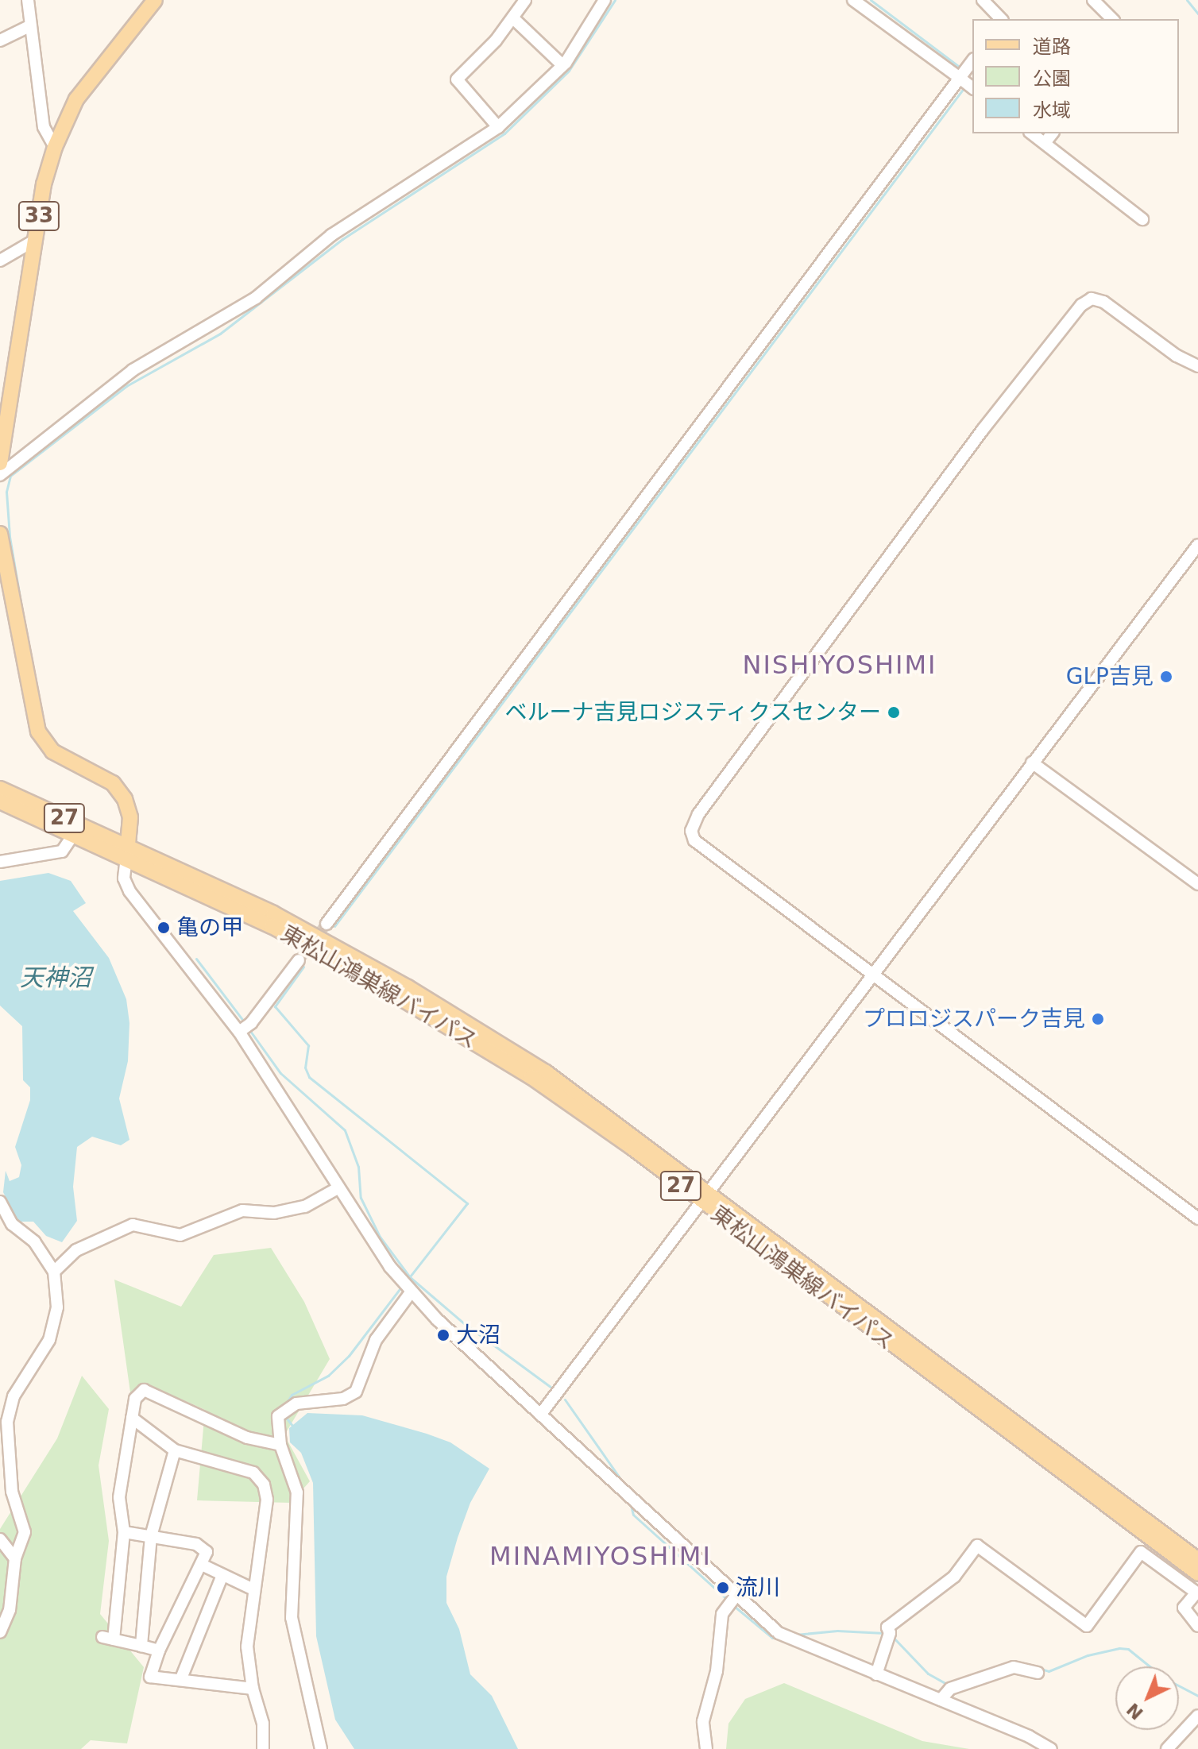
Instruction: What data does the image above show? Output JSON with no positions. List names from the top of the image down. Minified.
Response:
{"streets":{"main road":["33","27","東松山鴻巣線バイパス"]},"crossings":[["27","東松山鴻巣線バイパス"]],"districts":["NISHIYOSHIMI","MINAMIYOSHIMI"],"water":["天神沼"],"places":["GLP吉見","ベルーナ吉見ロジスティクスセンター","亀の甲","プロロジスパーク吉見","大沼","流川"],"legend":["道路","公園","水域"],"north":"bottom left"}
